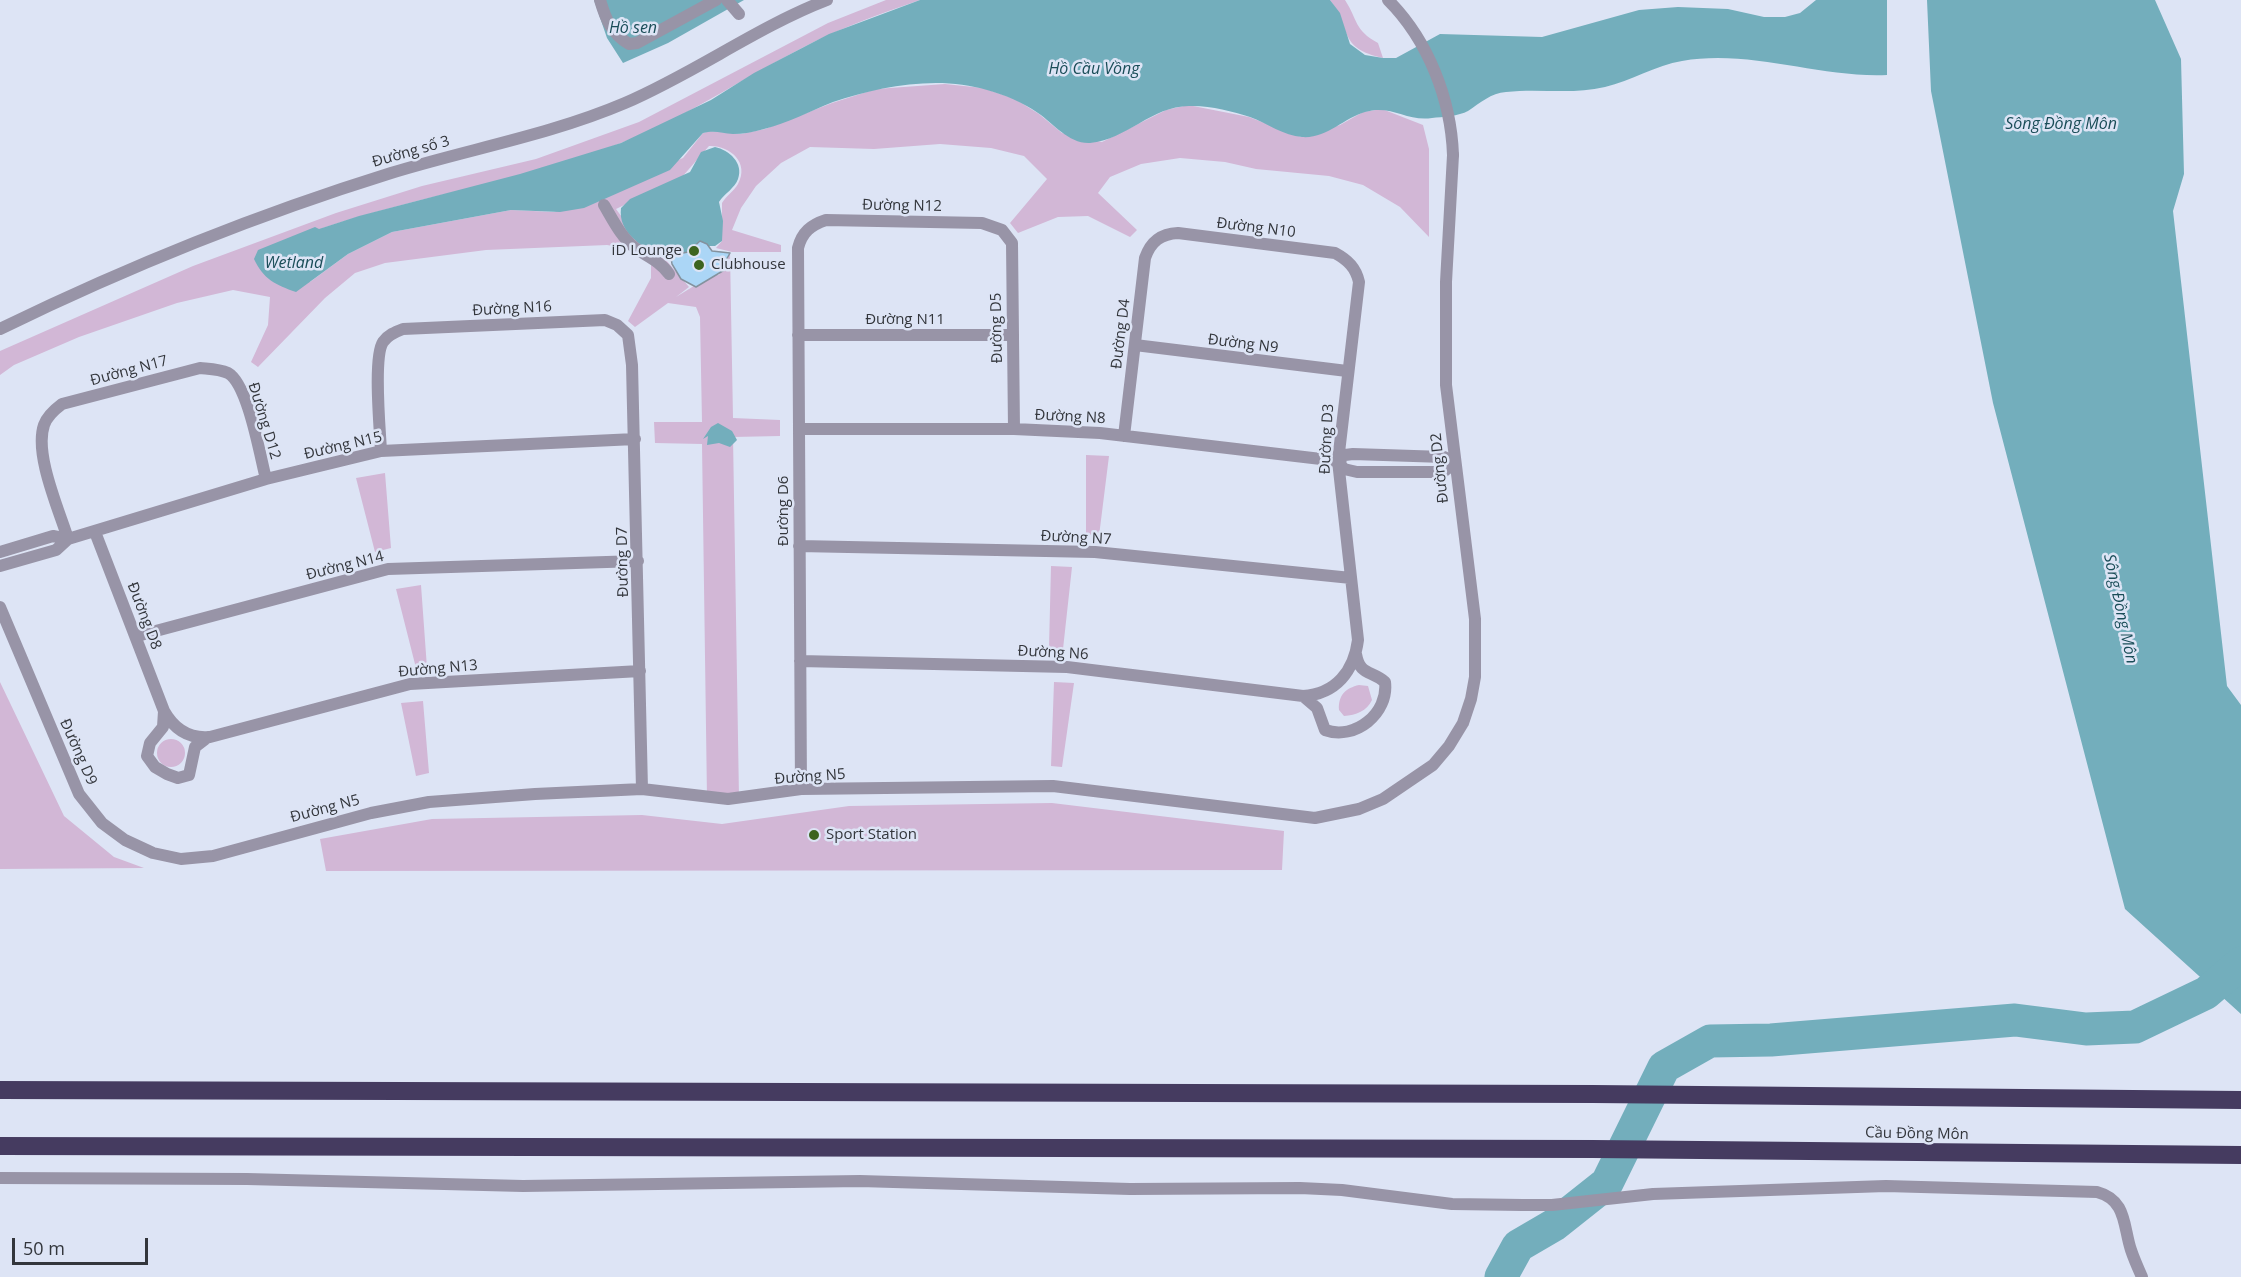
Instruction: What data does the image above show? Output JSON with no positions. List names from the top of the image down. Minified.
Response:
{"streets":{"highway":["Cầu Đồng Môn"],"street":["Đường số 3","Đường N12","Đường N10","Đường N16","Đường N11","Đường D5","Đường D4","Đường N9","Đường N17","Đường N8","Đường D12","Đường D3","Đường N15","Đường D2","Đường D6","Đường N7","Đường D7","Đường N14","Đường D8","Đường N6","Đường N13","Đường D9","Đường N5"]},"crossings":[["Đường N12","Đường D5"],["Đường N12","Đường D6"],["Đường N10","Đường D4"],["Đường N10","Đường D3"],["Đường N16","Đường N15"],["Đường N16","Đường D7"],["Đường N11","Đường D5"],["Đường N11","Đường D6"],["Đường D5","Đường N8"],["Đường D4","Đường N9"],["Đường D4","Đường N8"],["Đường N9","Đường D3"],["Đường N17","Đường D12"],["Đường N17","Đường N15"],["Đường N8","Đường D3"],["Đường N8","Đường D2"],["Đường N8","Đường D6"],["Đường D12","Đường N15"],["Đường D3","Đường N7"],["Đường D3","Đường N6"],["Đường N15","Đường D7"],["Đường N15","Đường D8"],["Đường D2","Đường N5"],["Đường D6","Đường N7"],["Đường D6","Đường N6"],["Đường D6","Đường N5"],["Đường D7","Đường N14"],["Đường D7","Đường N13"],["Đường D7","Đường N5"],["Đường N14","Đường D8"],["Đường D8","Đường N13"],["Đường D9","Đường N5"]],"water":["Hồ sen","Hồ Cầu Vồng","Sông Đồng Môn","Wetland"],"places":["iD Lounge","Clubhouse","Sport Station"],"scale_bar":"50 m"}
